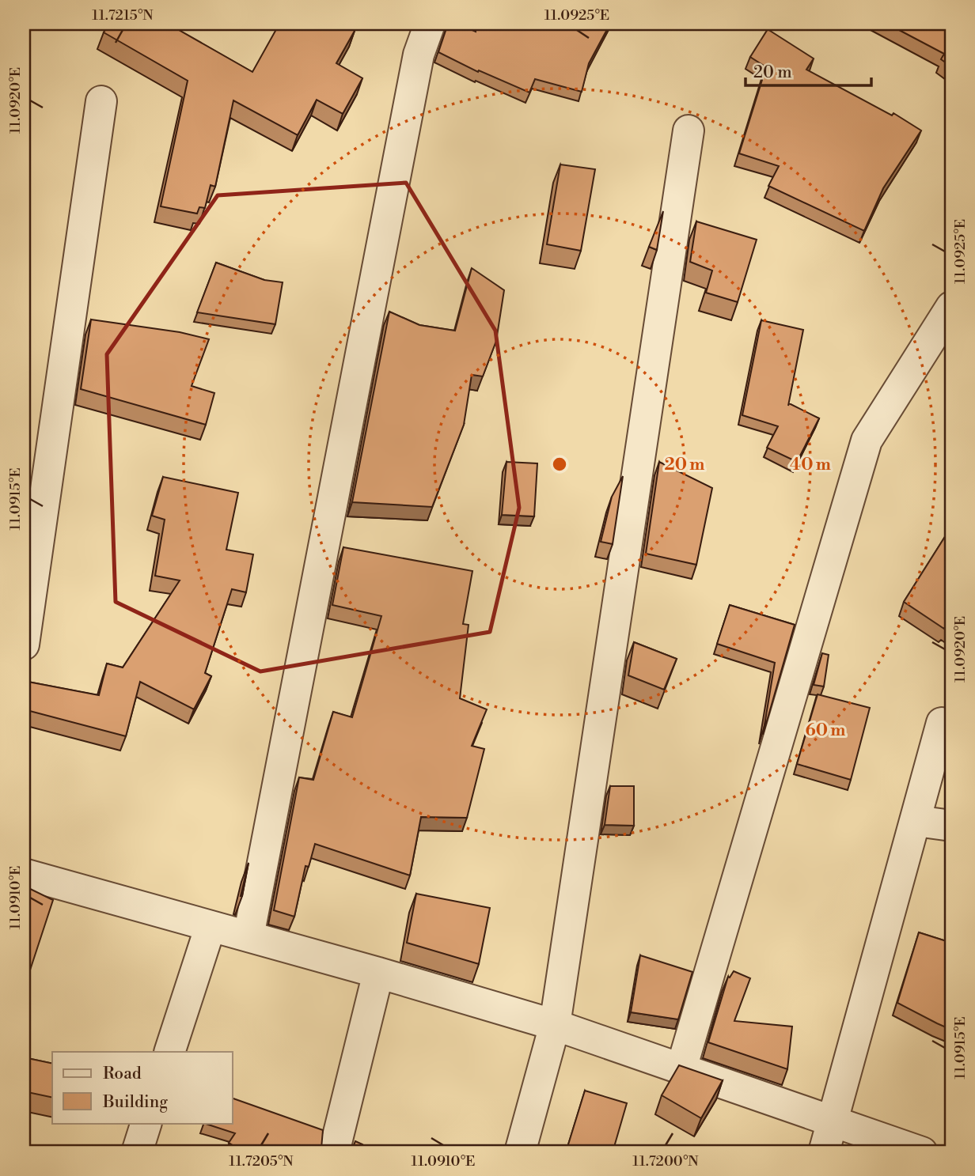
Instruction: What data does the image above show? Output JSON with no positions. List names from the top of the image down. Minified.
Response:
{"legend":["Road","Building"],"scale_bar":"20 m","coordinates":["11.7215°N","11.0925°E","11.0920°E","11.0915°E","11.0910°E","11.7205°N","11.7200°N"],"rings":["20 m","40 m","60 m"]}
